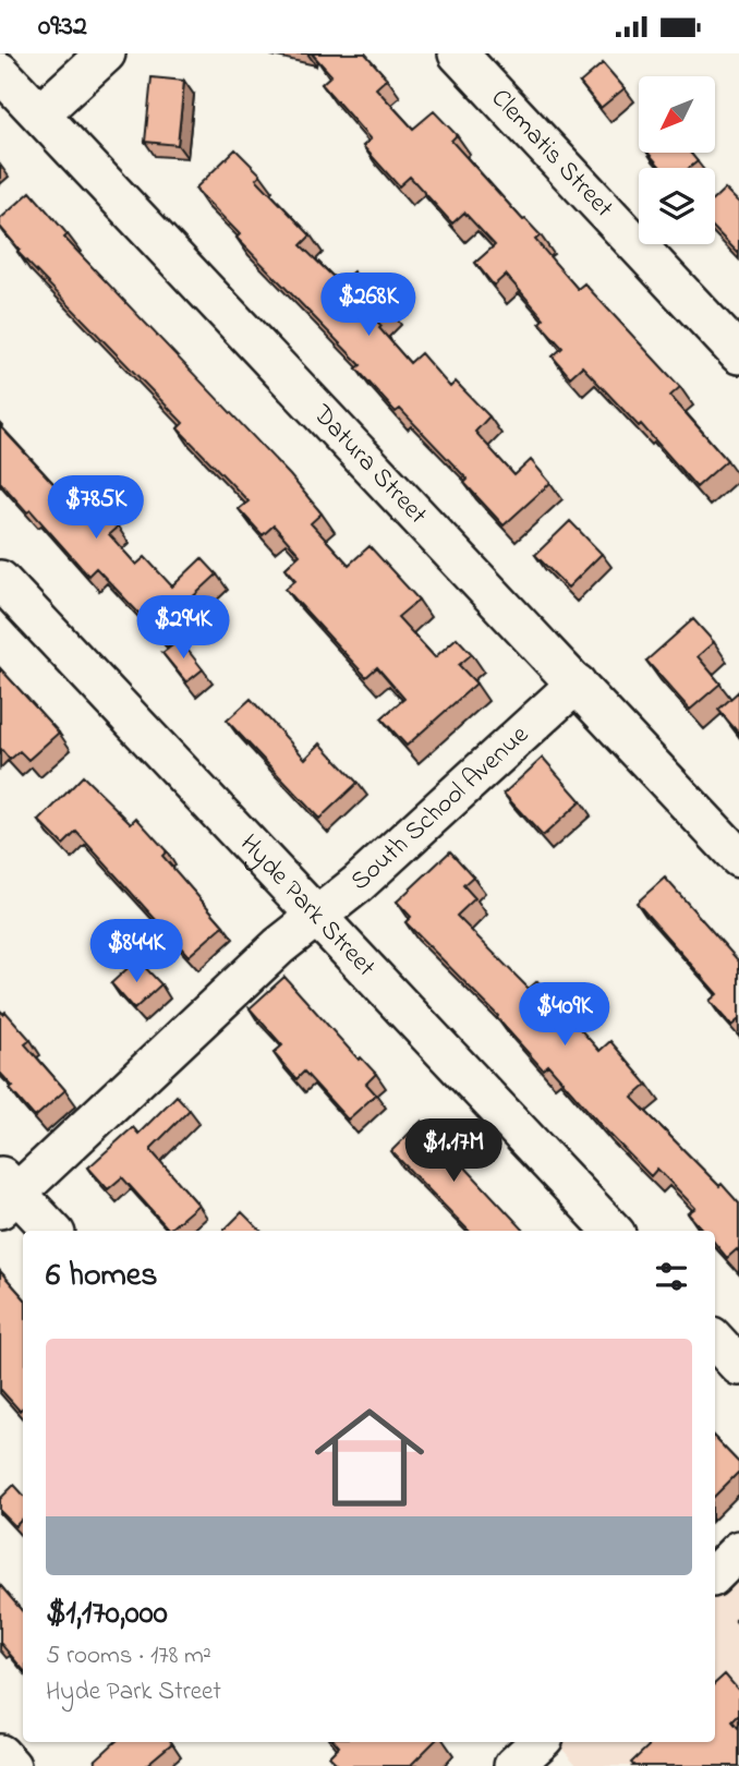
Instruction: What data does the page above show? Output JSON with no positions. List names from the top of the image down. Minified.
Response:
{"streets":{"street":["Clematis Street","Datura Street","South School Avenue","Hyde Park Street"]},"crossings":[["Datura Street","South School Avenue"],["South School Avenue","Hyde Park Street"]],"north":"bottom left","page":{"status":"09:32","price":["$268K","$785K","$294K","$844K","$409K","$1.17M"],"heading":"6 homes","list":[{"name":"$1,170,000","note":"5 rooms · 178 m² · Hyde Park Street"}]}}
